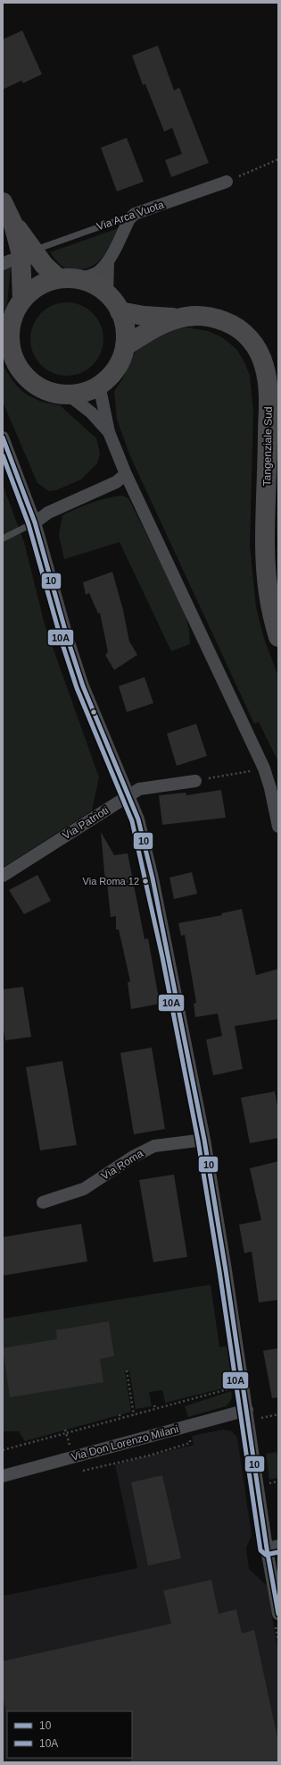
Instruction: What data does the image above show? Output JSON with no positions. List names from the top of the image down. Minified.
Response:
{"streets":{"highway":["Tangenziale Sud"],"street":["Via Arca Vuota","Via Patrioti","Via Roma","Via Don Lorenzo Milani"]},"places":["Via Roma 12"],"lines":["transit line 10","transit line 10A"],"legend":["10","10A"]}
